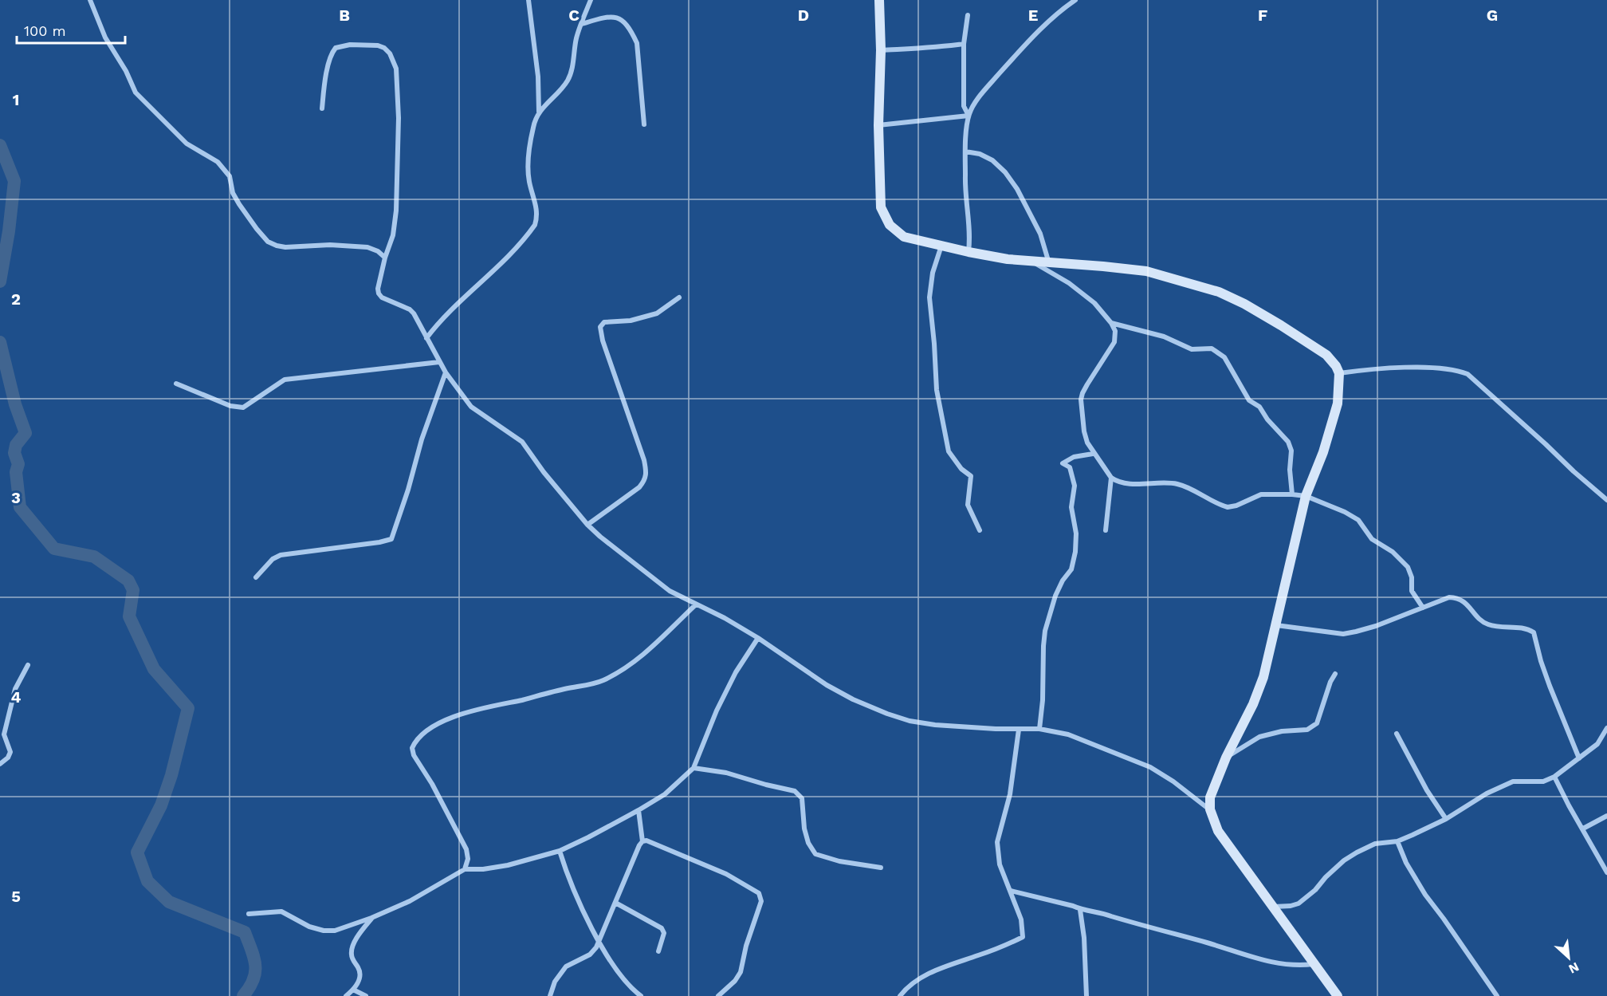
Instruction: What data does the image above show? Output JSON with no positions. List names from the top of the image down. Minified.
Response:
{"scale_bar":"100 m","north":"bottom right","grid":{"columns":["B","C","D","E","F","G"],"rows":["1","2","3","4","5"]}}
